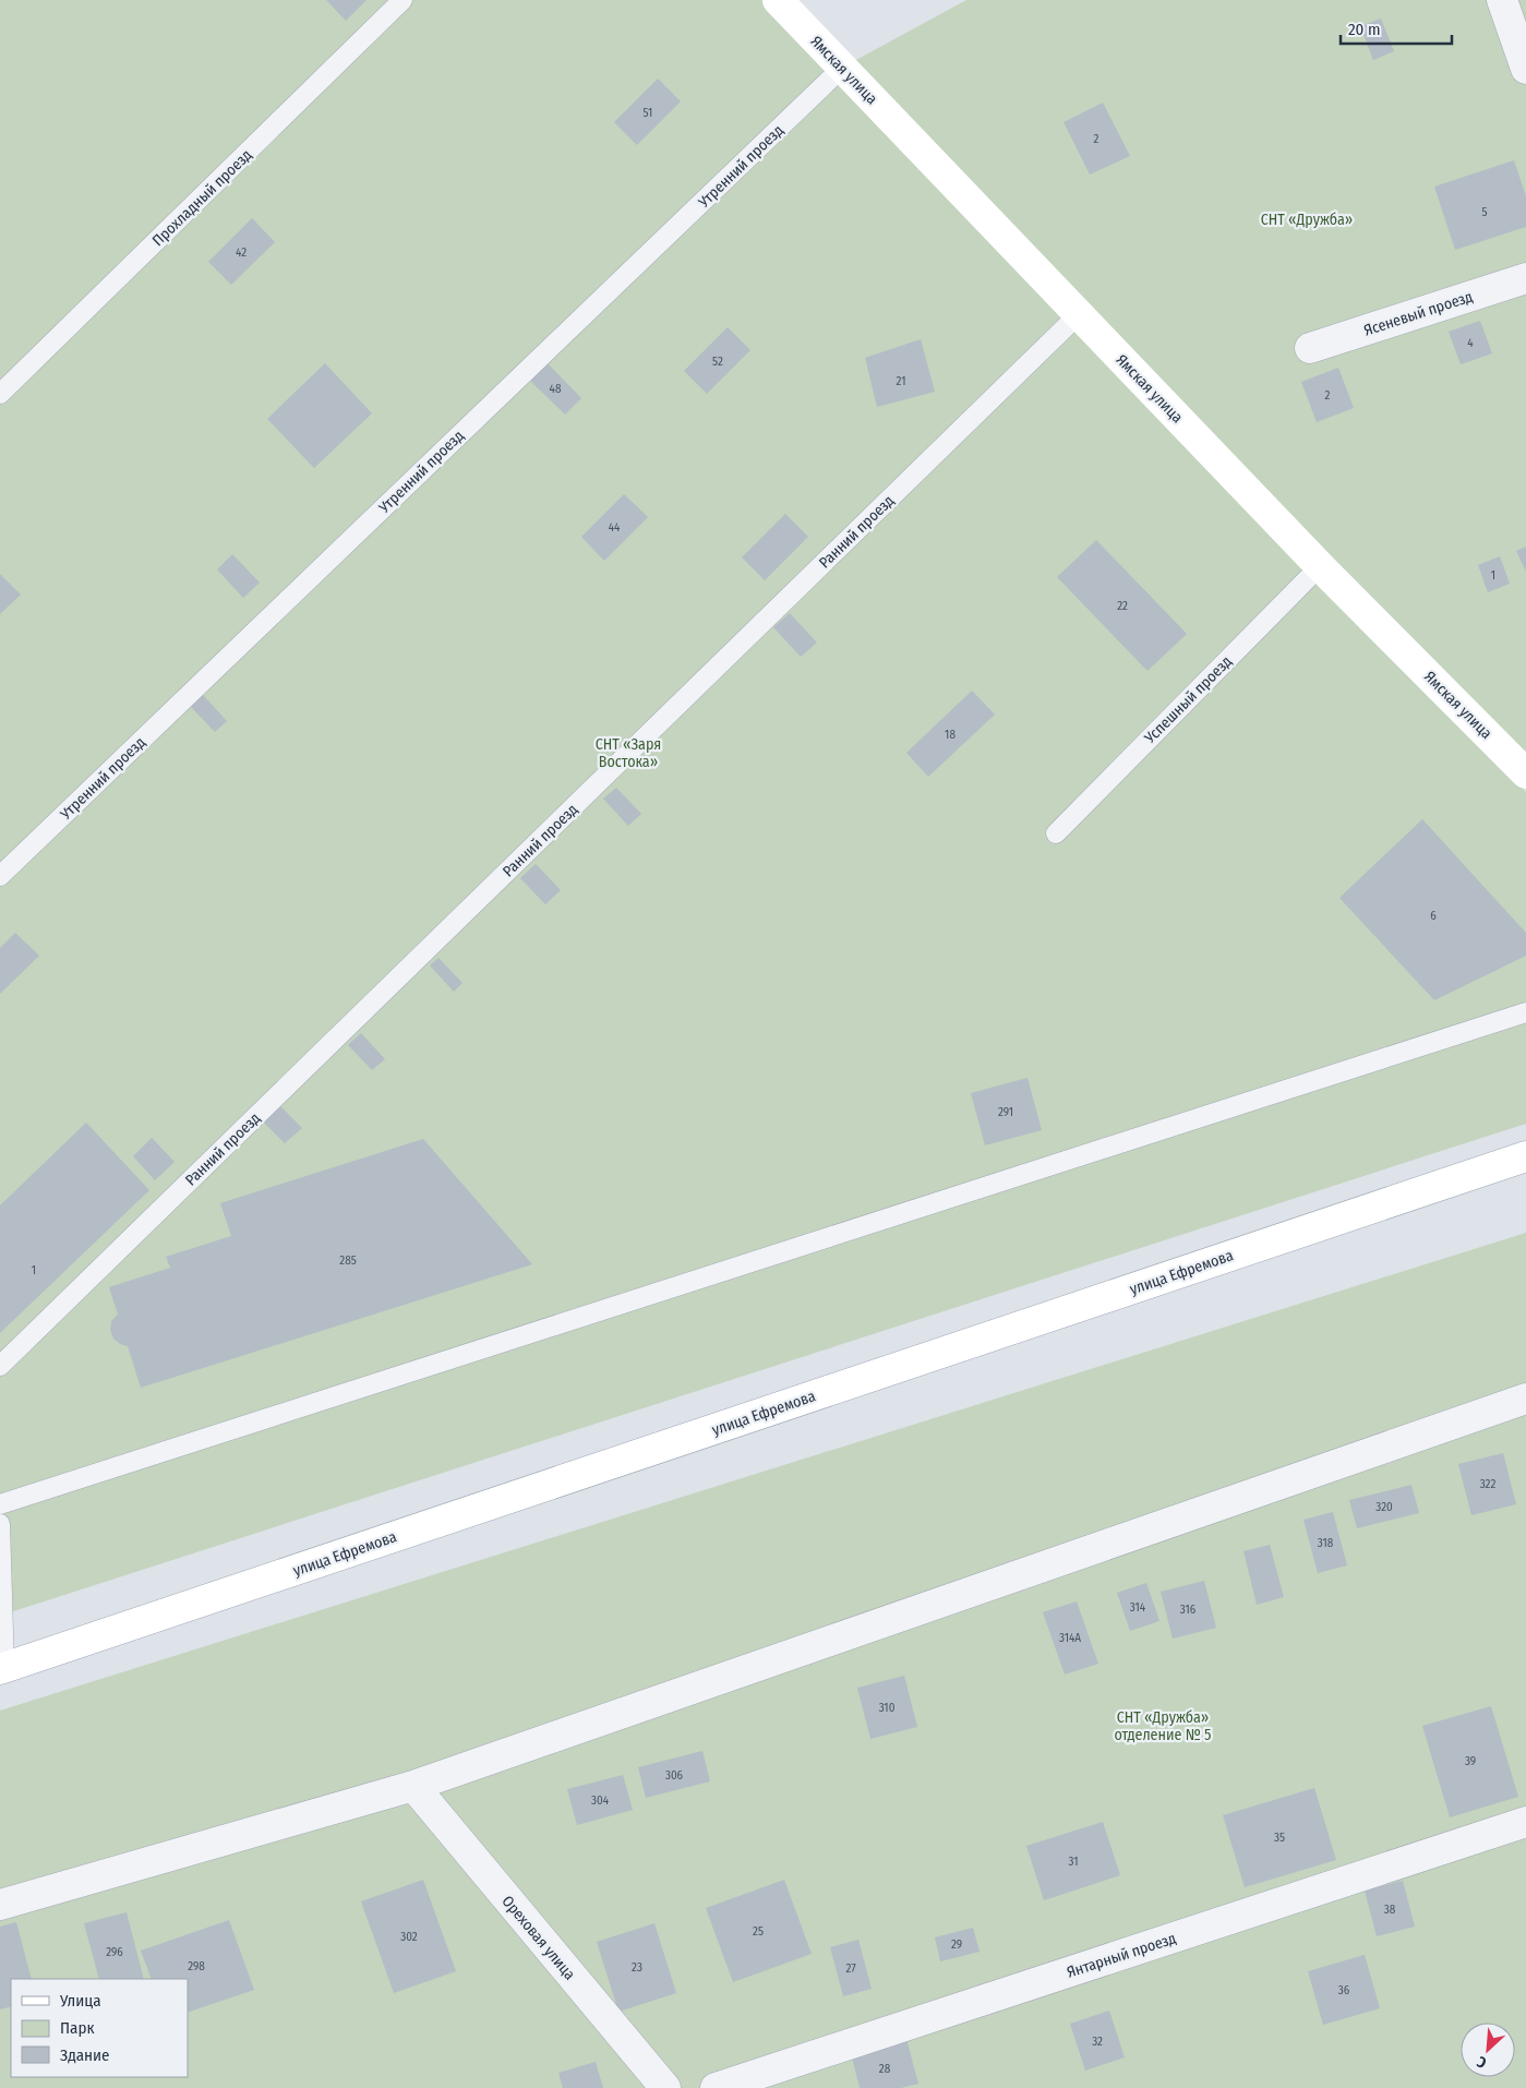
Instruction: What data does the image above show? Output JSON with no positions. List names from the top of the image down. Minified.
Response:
{"streets":{"main road":["Ямская улица","улица Ефремова"],"street":["Ясеневый проезд","Ореховая улица","Янтарный проезд"],"lane":["Утренний проезд","Прохладный проезд","Ранний проезд","Успешный проезд"]},"crossings":[["Ямская улица","Утренний проезд"],["Ямская улица","Ранний проезд"],["Ямская улица","Успешный проезд"]],"parks":["СНТ «Дружба»","СНТ «Заря Востока»","СНТ «Дружба» отделение № 5"],"house_numbers":["51","2","5","42","4","52","21","48","2","44","1","22","18","6","291","285","1","322","320","318","314","316","314А","310","39","306","304","35","31","38","25","302","29","296","298","23","27","36","32","28"],"legend":["Улица","Парк","Здание"],"scale_bar":"20 m","north":"bottom left"}
